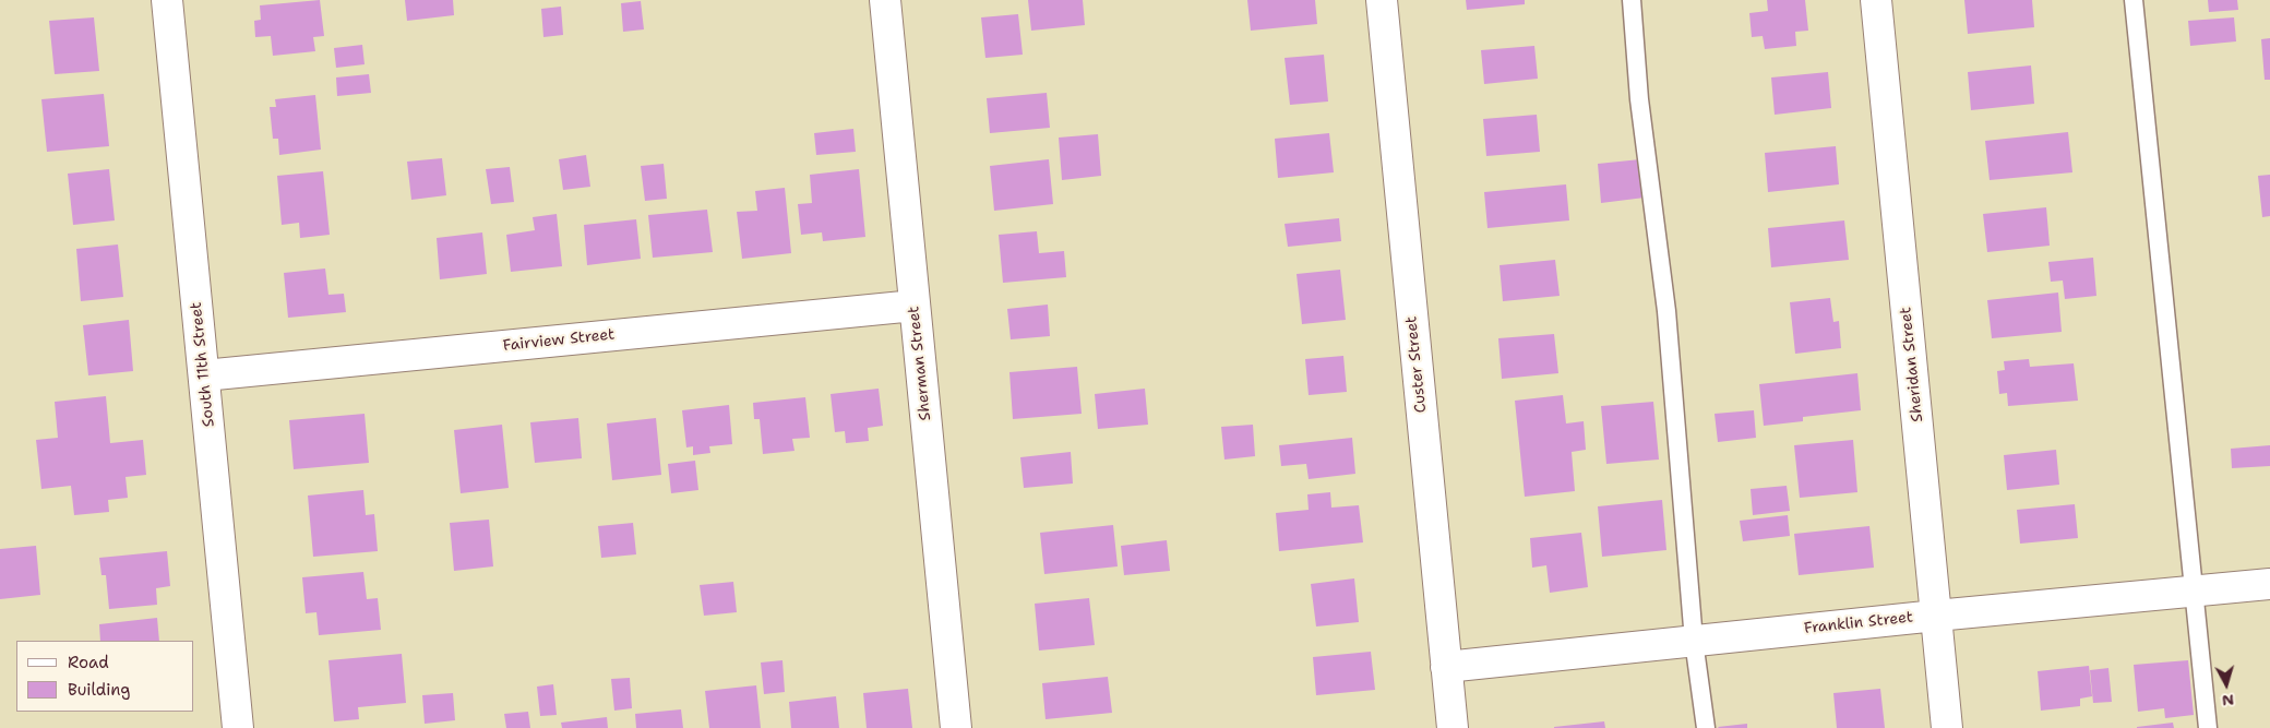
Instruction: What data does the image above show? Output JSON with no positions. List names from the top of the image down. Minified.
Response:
{"streets":{"street":["Fairview Street","Sherman Street","South 11th Street","Custer Street","Sheridan Street","Franklin Street"]},"crossings":[["Fairview Street","Sherman Street"],["Fairview Street","South 11th Street"],["Custer Street","Franklin Street"],["Sheridan Street","Franklin Street"]],"legend":["Road","Building"],"north":"bottom"}
